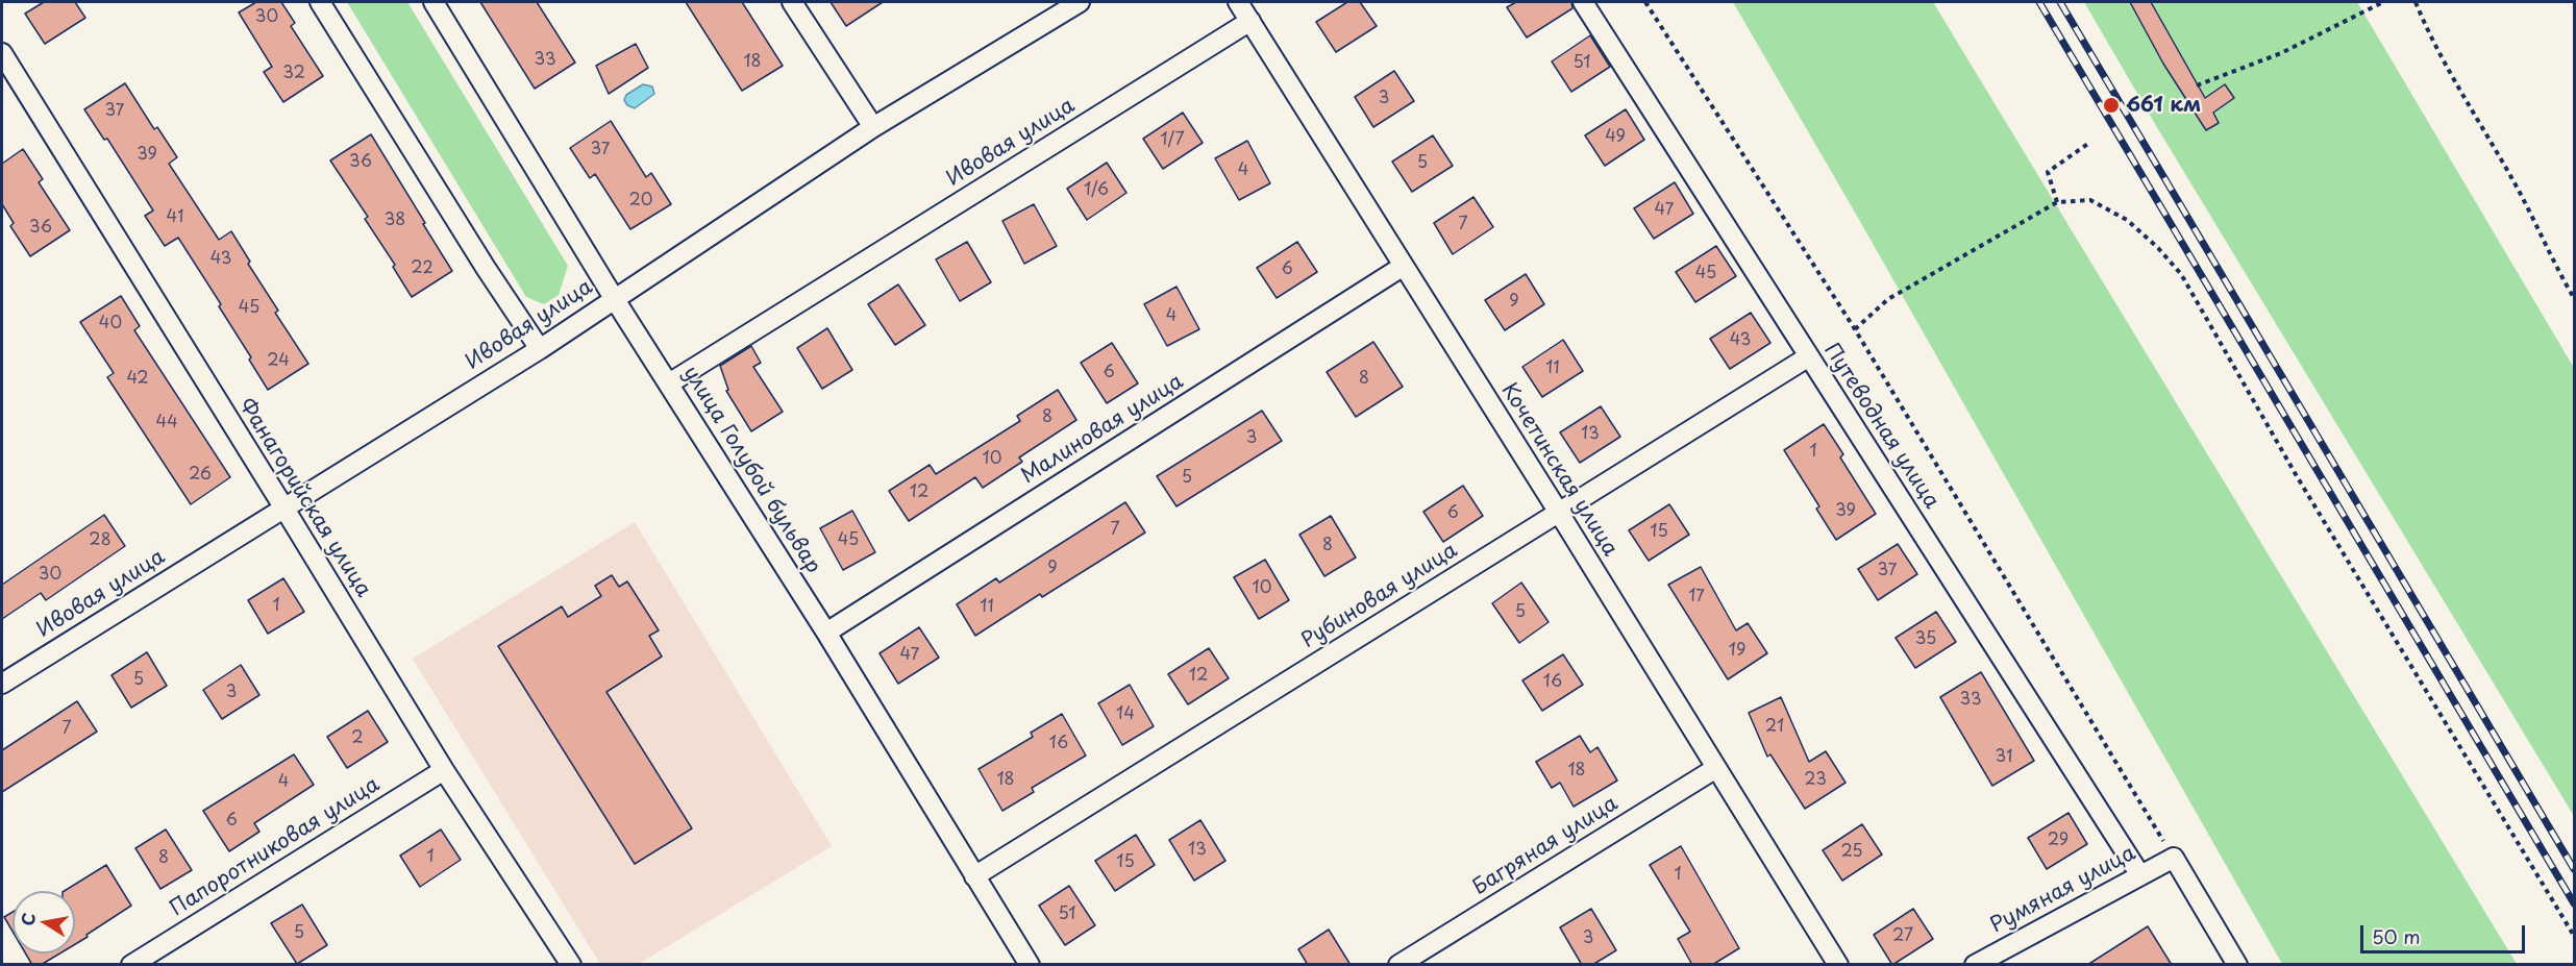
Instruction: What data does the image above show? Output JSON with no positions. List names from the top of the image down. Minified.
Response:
{"streets":{"street":["Ивовая улица","Путеводная улица","Малиновая улица","улица Голубой бульвар","Кочетинская улица","Фанагорийская улица","Рубиновая улица","Багряная улица","Папоротниковая улица","Румяная улица"]},"crossings":[["Ивовая улица","улица Голубой бульвар"],["Ивовая улица","Кочетинская улица"],["Ивовая улица","Фанагорийская улица"],["Путеводная улица","Рубиновая улица"],["Путеводная улица","Румяная улица"],["Малиновая улица","улица Голубой бульвар"],["Малиновая улица","Кочетинская улица"],["улица Голубой бульвар","Рубиновая улица"],["Кочетинская улица","Рубиновая улица"],["Кочетинская улица","Багряная улица"],["Фанагорийская улица","Папоротниковая улица"]],"places":["661 км"],"house_numbers":["30","33","18","51","32","3","37","49","1/7","37","39","36","5","4","1/6","20","47","41","38","7","36","43","22","6","45","9","45","4","40","43","24","11","6","42","8","8","44","13","3","1","10","26","5","12","39","6","7","15","28","45","8","9","37","30","10","17","1","11","5","35","19","47","12","5","16","3","33","14","21","7","2","16","31","18","18","23","4","6","29","13","25","1","8","15","1","51","5","27","3"],"scale_bar":"50 m","north":"left"}
